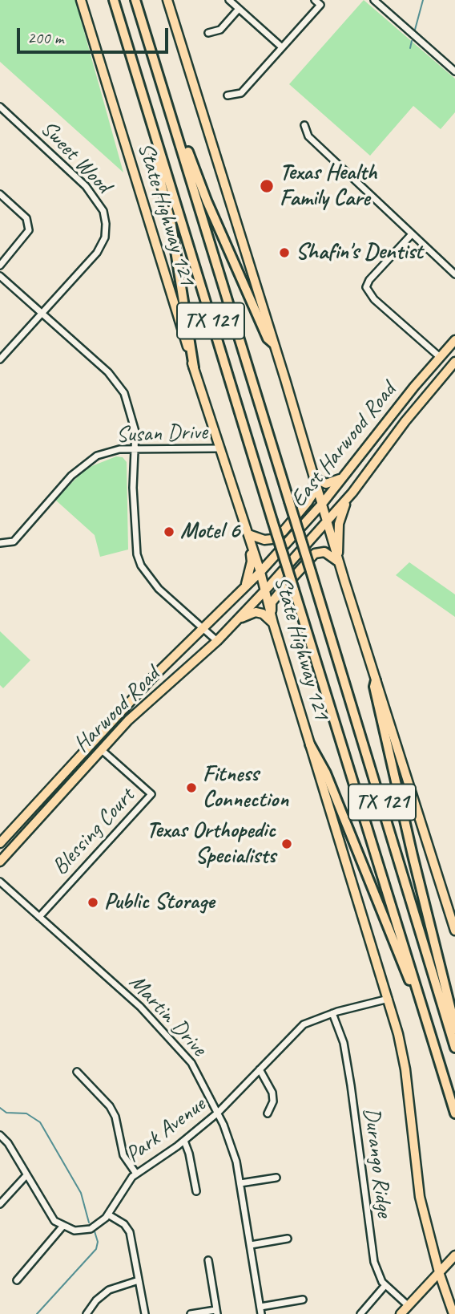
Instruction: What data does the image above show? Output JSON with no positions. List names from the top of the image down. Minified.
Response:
{"streets":{"highway":["TX 121"],"main road":["State Highway 121","East Harwood Road","Harwood Road"],"street":["Sweet Wood","Susan Drive","Blessing Court","Martin Drive","Park Avenue","Durango Ridge"]},"crossings":[["State Highway 121","Susan Drive"],["State Highway 121","East Harwood Road"],["State Highway 121","Harwood Road"],["State Highway 121","Park Avenue"],["East Harwood Road","Harwood Road"],["Harwood Road","Blessing Court"],["Blessing Court","Martin Drive"],["Martin Drive","Park Avenue"],["Park Avenue","Durango Ridge"]],"places":["Texas Health Family Care","Shafin's Dentist","Motel 6","Fitness Connection","Texas Orthopedic Specialists","Public Storage"],"scale_bar":"200 m"}
